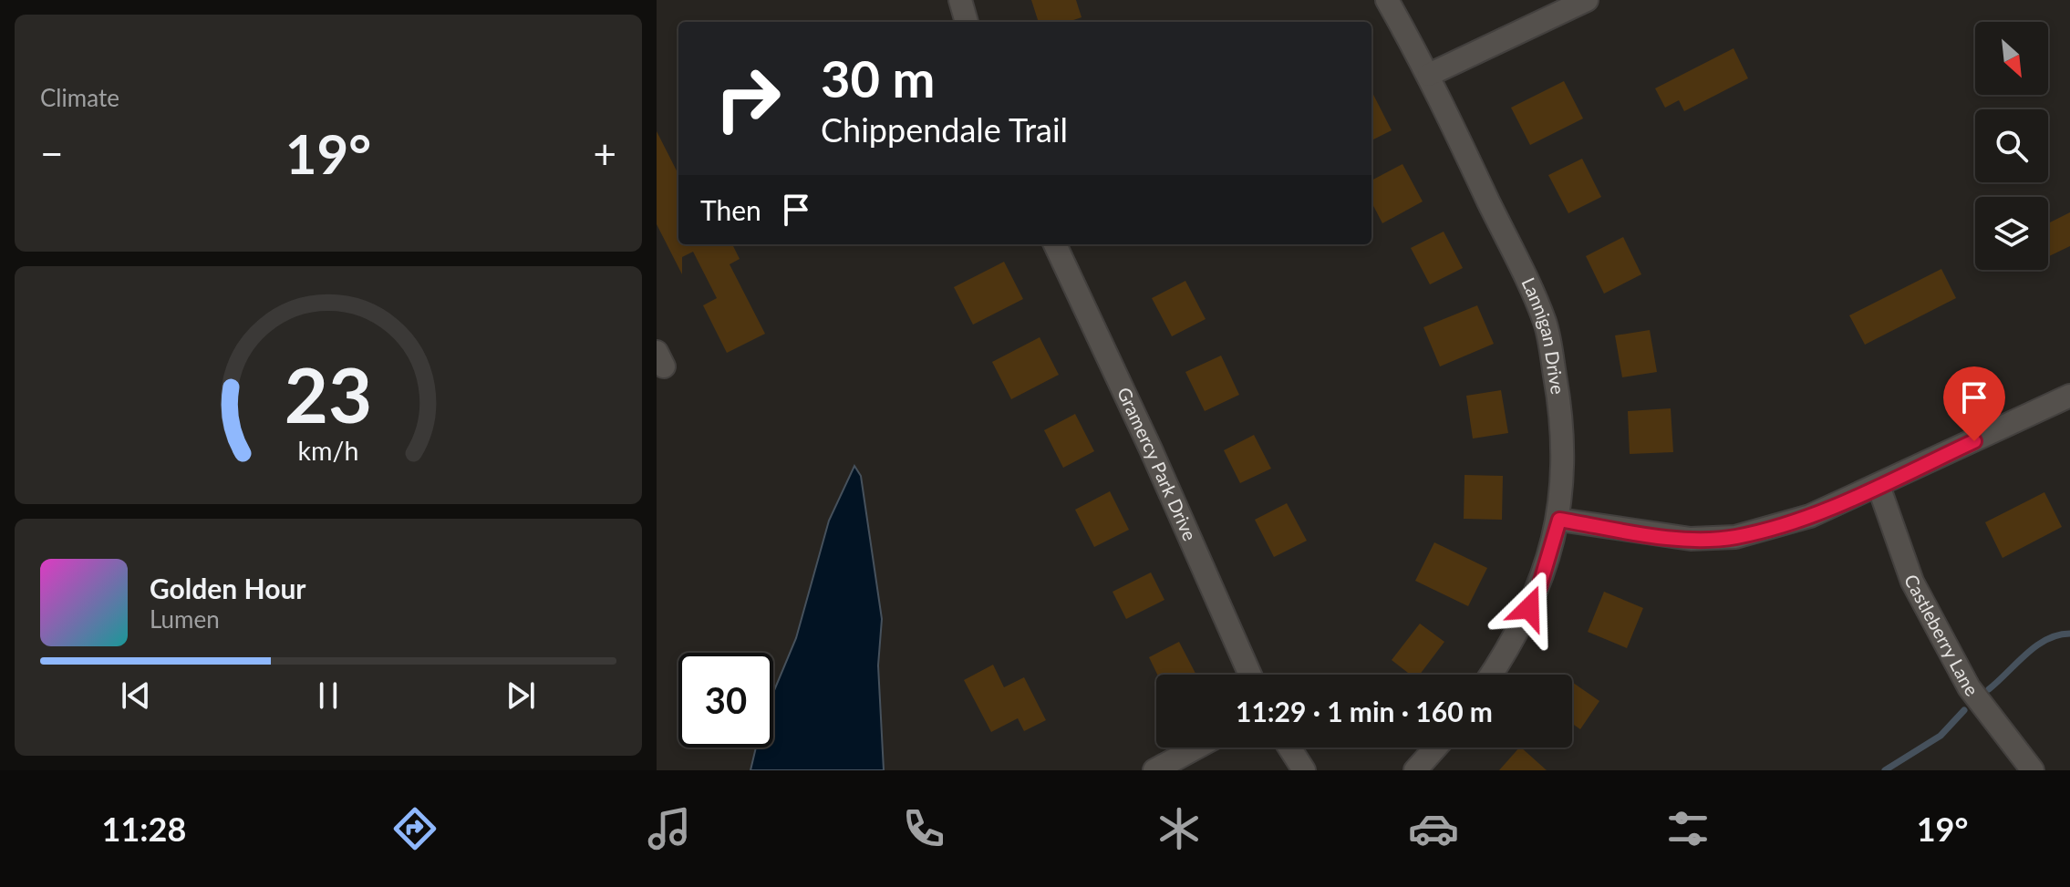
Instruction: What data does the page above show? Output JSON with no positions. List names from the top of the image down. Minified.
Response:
{"streets":{"street":["Lannigan Drive","Gramercy Park Drive","Castleberry Lane"]},"north":"bottom right","page":{"tile":"Climate","turn":["30 m","Chippendale Trail"],"heat":["−","19°","+"],"then":"Then","song":["Golden Hour","Lumen"],"limit":"30","trip":"11:29 · 1 min · 160 m","tabs":["11:28","19°"],"gauge":["23","km/h"]}}
